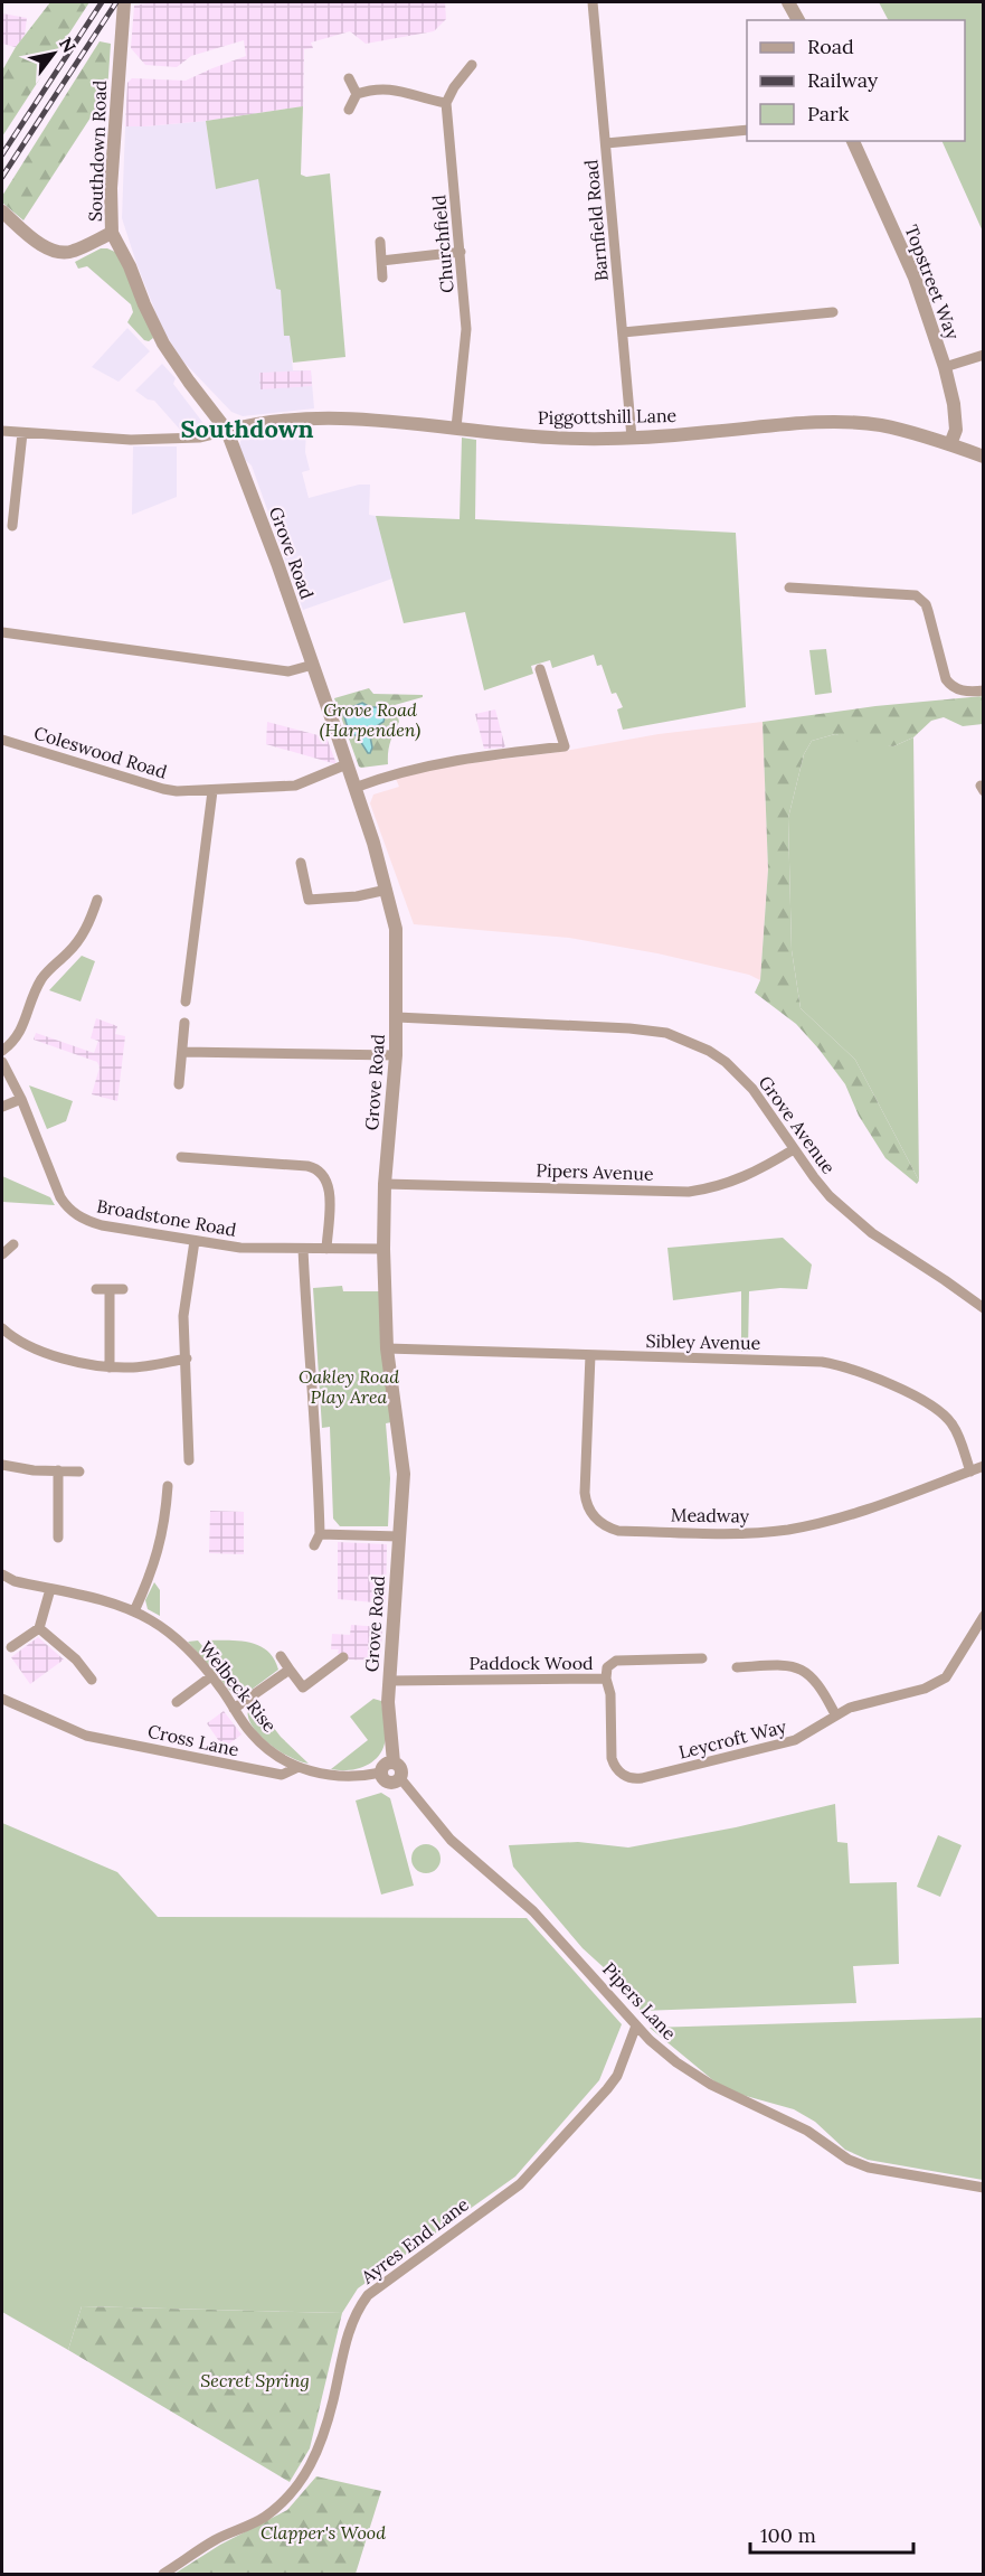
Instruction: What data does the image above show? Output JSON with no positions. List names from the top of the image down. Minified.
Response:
{"streets":{"street":["Southdown Road","Barnfield Road","Churchfield","Topstreet Way","Piggottshill Lane","Grove Road","Coleswood Road","Grove Avenue","Pipers Avenue","Broadstone Road","Sibley Avenue","Meadway","Paddock Wood","Welbeck Rise","Leycroft Way","Cross Lane","Pipers Lane","Ayres End Lane"]},"crossings":[["Southdown Road","Piggottshill Lane"],["Southdown Road","Grove Road"],["Barnfield Road","Piggottshill Lane"],["Churchfield","Piggottshill Lane"],["Topstreet Way","Piggottshill Lane"],["Piggottshill Lane","Grove Road"],["Grove Road","Coleswood Road"],["Grove Road","Grove Avenue"],["Grove Road","Pipers Avenue"],["Grove Road","Broadstone Road"],["Grove Road","Sibley Avenue"],["Grove Road","Paddock Wood"],["Grove Road","Cross Lane"],["Grove Road","Pipers Lane"],["Grove Avenue","Pipers Avenue"],["Sibley Avenue","Meadway"],["Paddock Wood","Leycroft Way"],["Welbeck Rise","Cross Lane"],["Cross Lane","Pipers Lane"],["Pipers Lane","Ayres End Lane"]],"districts":["Southdown"],"parks":["Grove Road (Harpenden)","Oakley Road Play Area","Secret Spring","Clapper's Wood"],"legend":["Road","Railway","Park"],"scale_bar":"100 m","north":"top right"}
